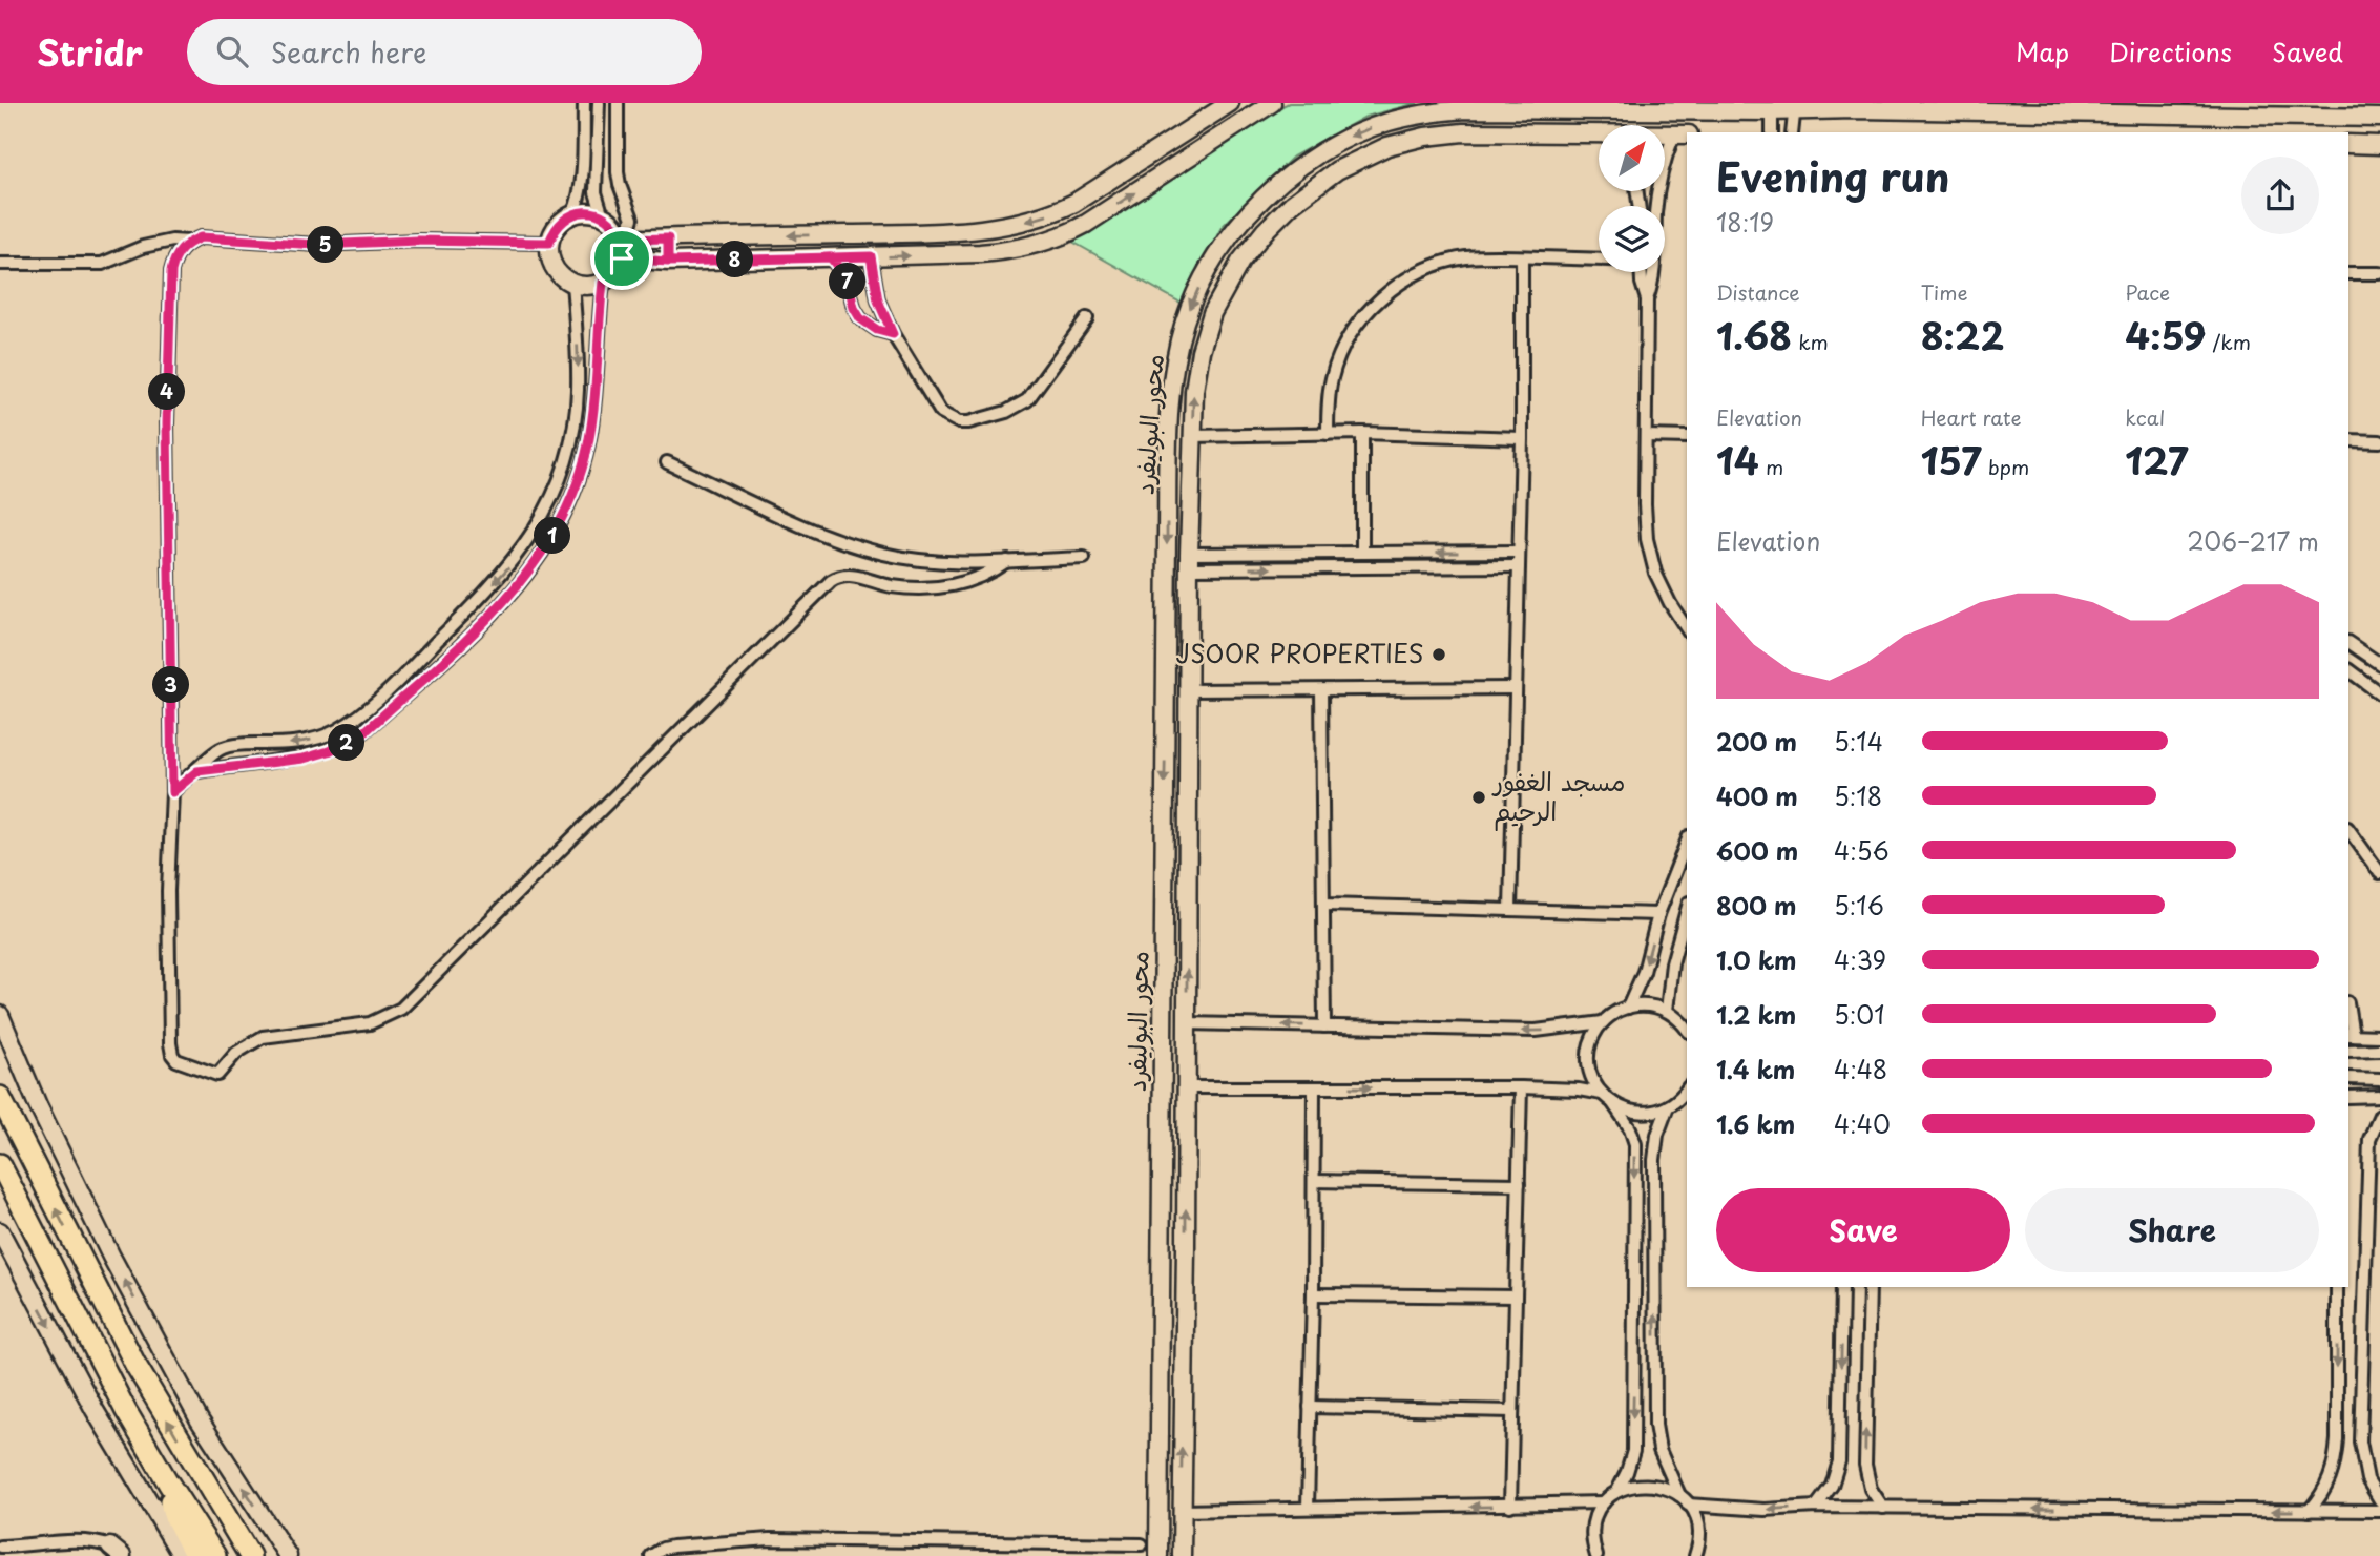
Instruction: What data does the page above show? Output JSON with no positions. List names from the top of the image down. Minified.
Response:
{"streets":{"street":["محور البوليفرد"]},"places":["JSOOR PROPERTIES","مسجد الغفور الرحيم"],"north":"top right","page":{"header":"Stridr","search":"Search here","nav":["Map","Directions","Saved"],"heading":["Evening run","18:19"],"pins":["5","8","7","4","1","3","2"],"stats":[["Distance","1.68 km"],["Time","8:22"],["Pace","4:59 /km"],["Elevation","14 m"],["Heart rate","157 bpm"],["kcal","127"]],"chart":["Elevation","206–217 m"],"list":[{"name":"200 m","note":"5:14"},{"name":"400 m","note":"5:18"},{"name":"600 m","note":"4:56"},{"name":"800 m","note":"5:16"},{"name":"1.0 km","note":"4:39"},{"name":"1.2 km","note":"5:01"},{"name":"1.4 km","note":"4:48"},{"name":"1.6 km","note":"4:40"}],"buttons":["Save","Share"]}}
